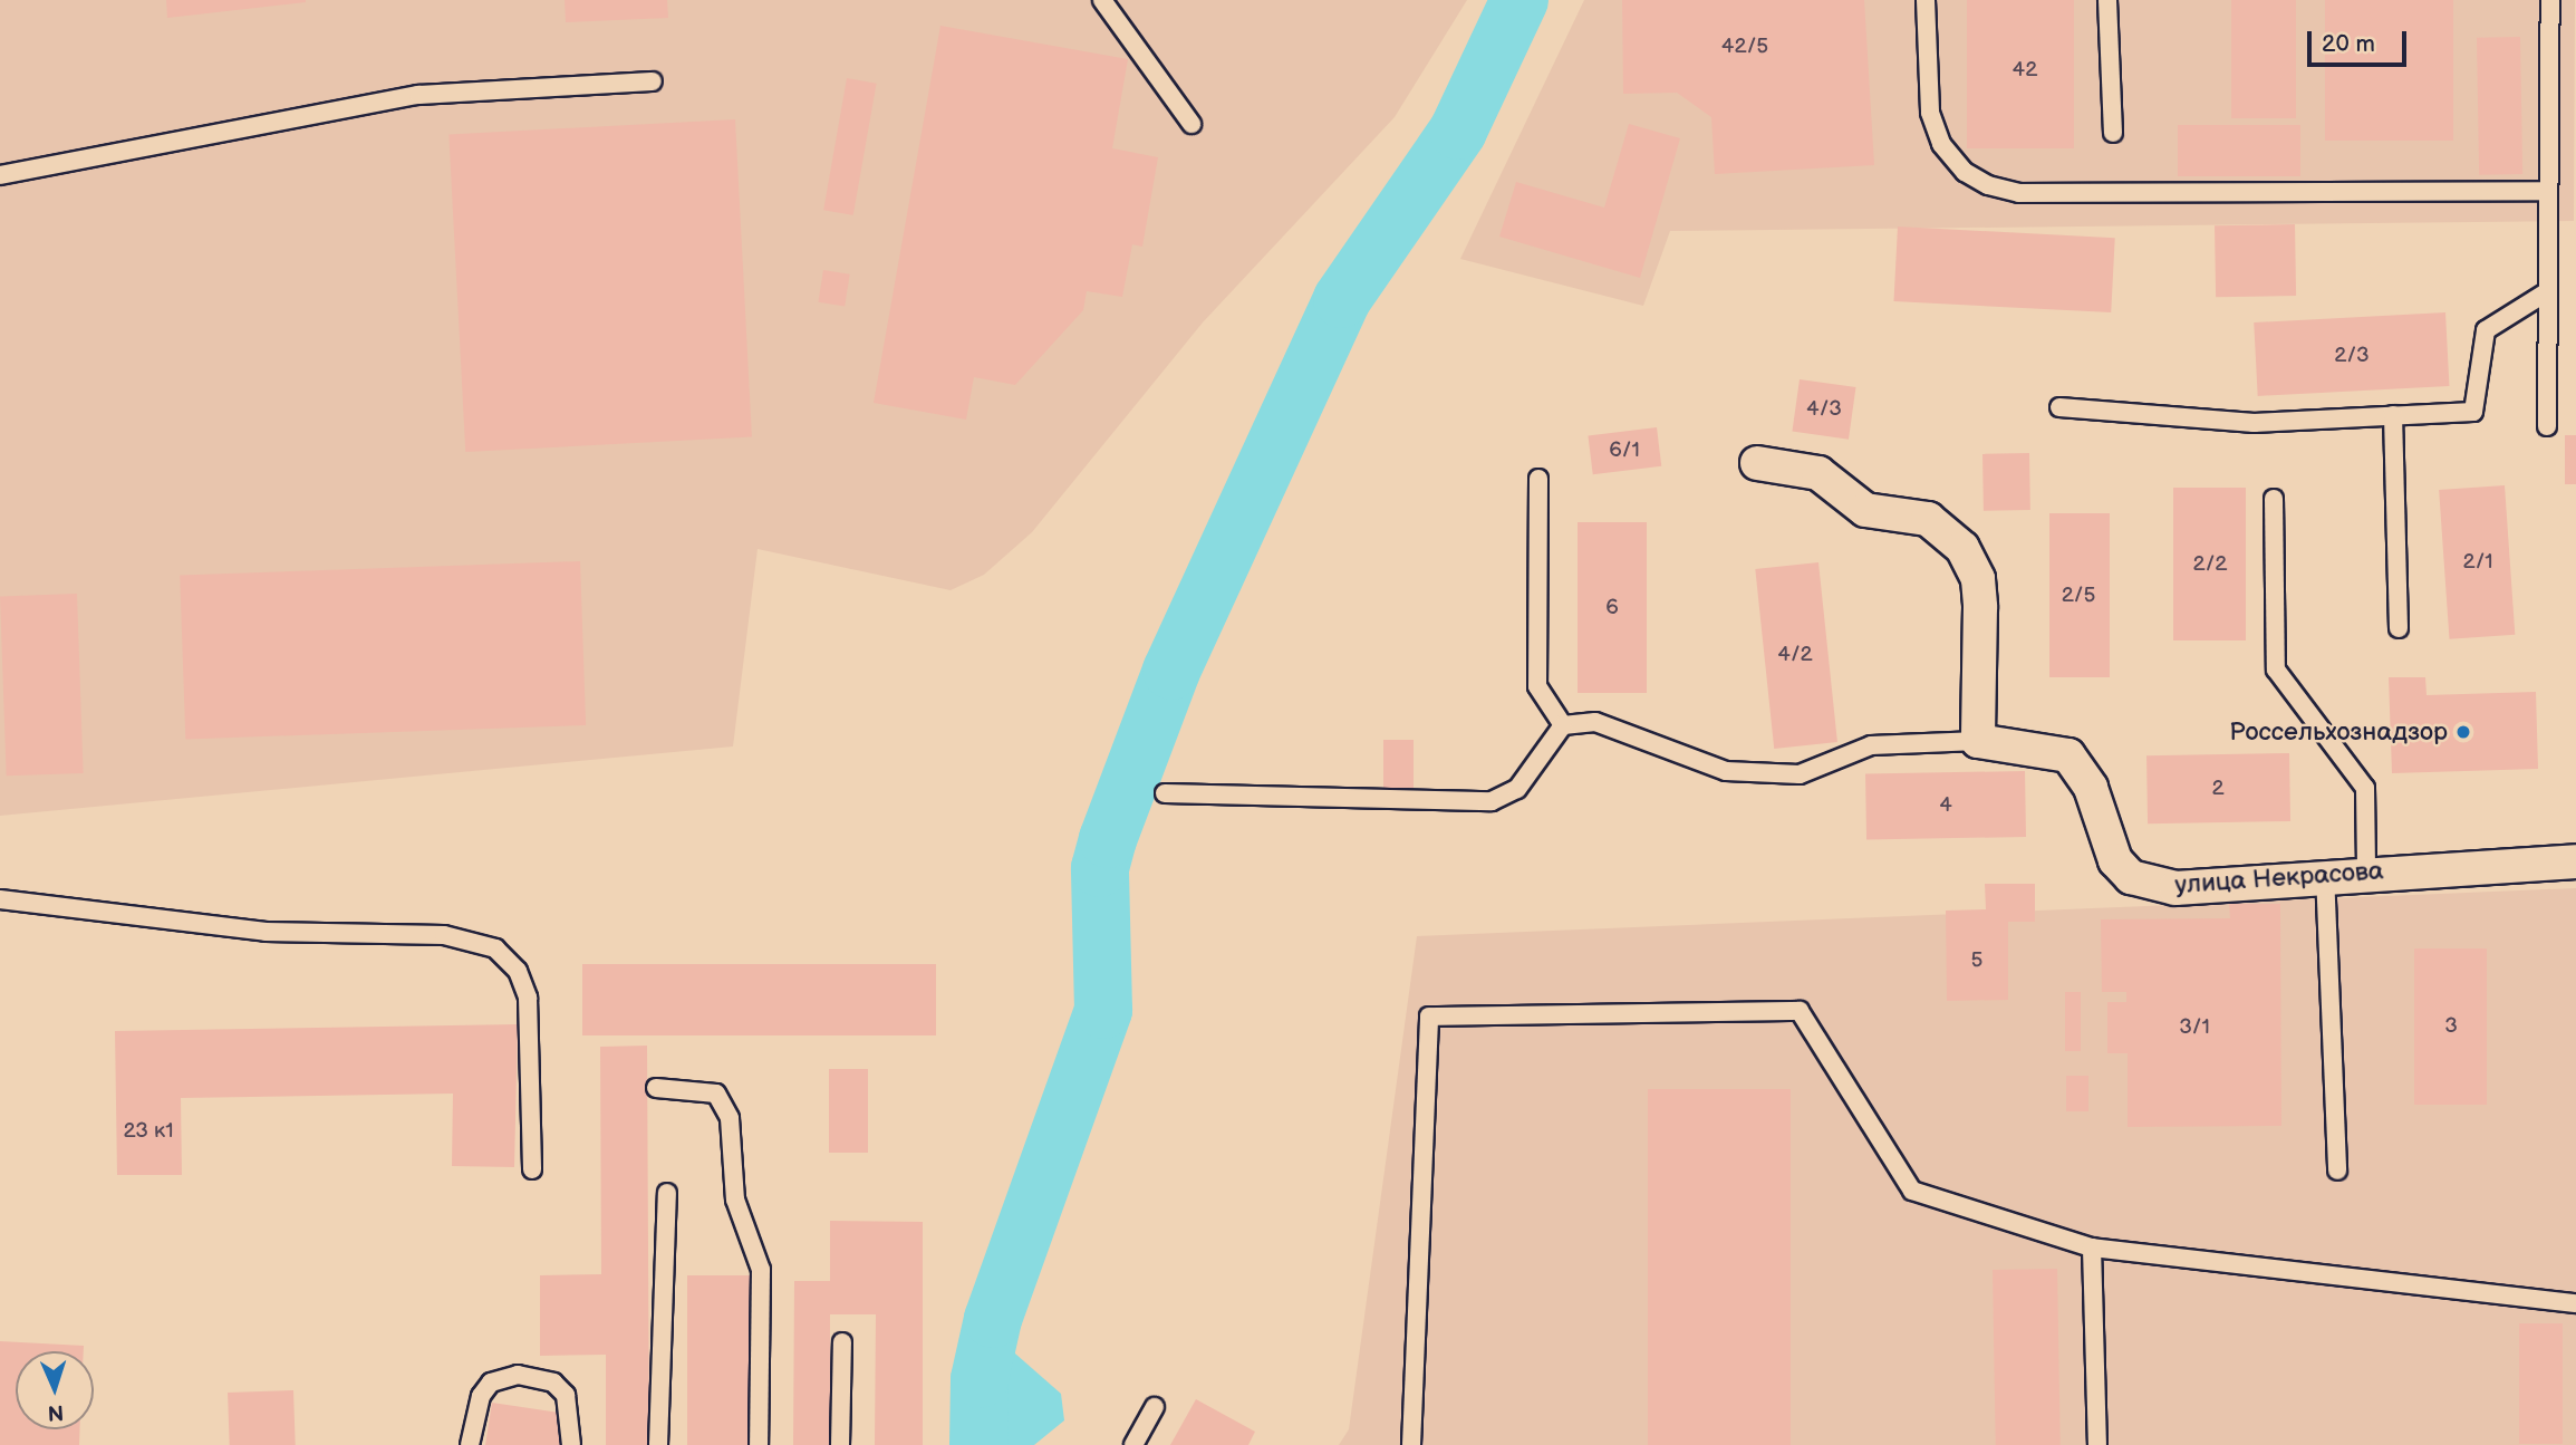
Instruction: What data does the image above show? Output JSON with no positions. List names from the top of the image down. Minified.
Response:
{"streets":{"street":["улица Некрасова"]},"places":["Россельхознадзор"],"house_numbers":["42/5","42","2/3","4/3","6/1","2/1","2/2","2/5","6","4/2","2","4","5","3","3/1","23 к1"],"scale_bar":"20 m","north":"bottom"}
